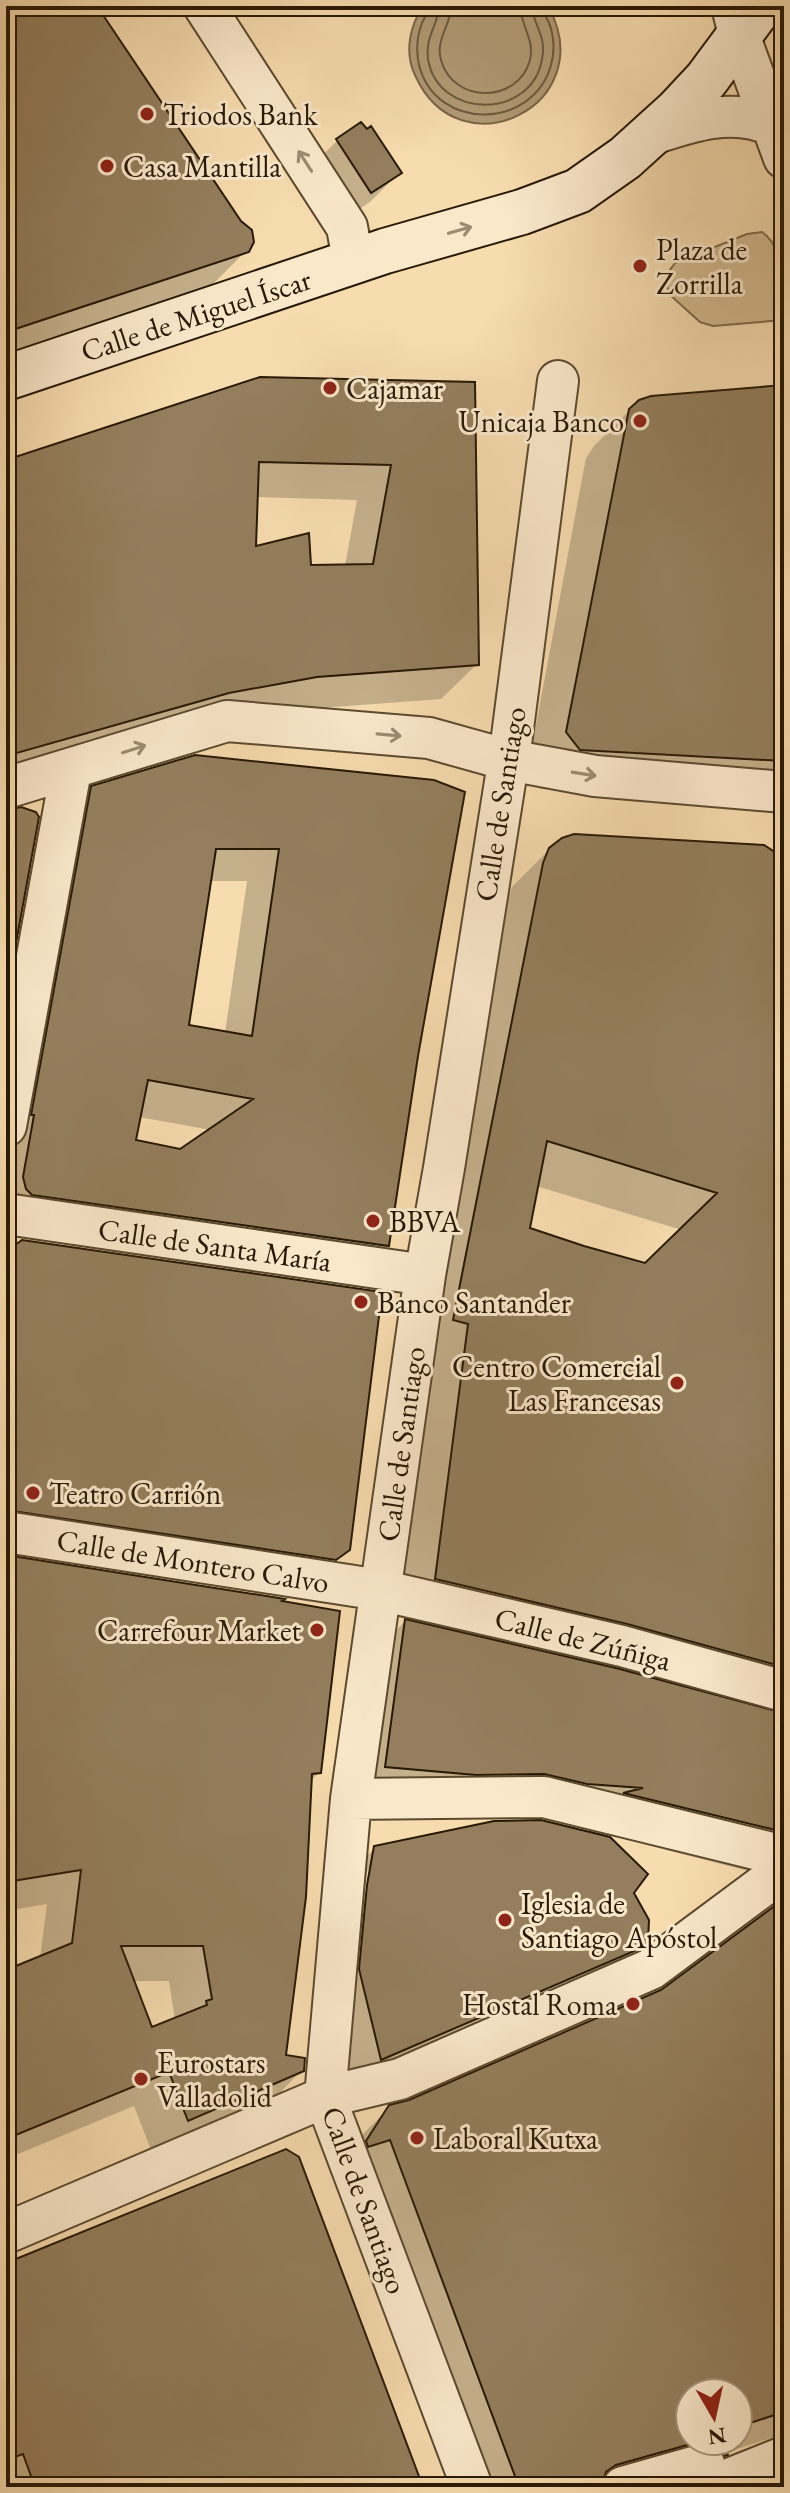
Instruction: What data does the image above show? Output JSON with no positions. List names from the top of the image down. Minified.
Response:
{"streets":{"street":["Calle de Miguel Íscar","Calle de Santiago","Calle de Santa María","Calle de Montero Calvo","Calle de Zúñiga"]},"crossings":[["Calle de Santiago","Calle de Santa María"],["Calle de Santiago","Calle de Montero Calvo"],["Calle de Santiago","Calle de Zúñiga"],["Calle de Montero Calvo","Calle de Zúñiga"]],"places":["Triodos Bank","Casa Mantilla","Plaza de Zorrilla","Cajamar","Unicaja Banco","BBVA","Banco Santander","Centro Comercial Las Francesas","Teatro Carrión","Carrefour Market","Iglesia de Santiago Apóstol","Hostal Roma","Eurostars Valladolid","Laboral Kutxa"],"north":"bottom"}
